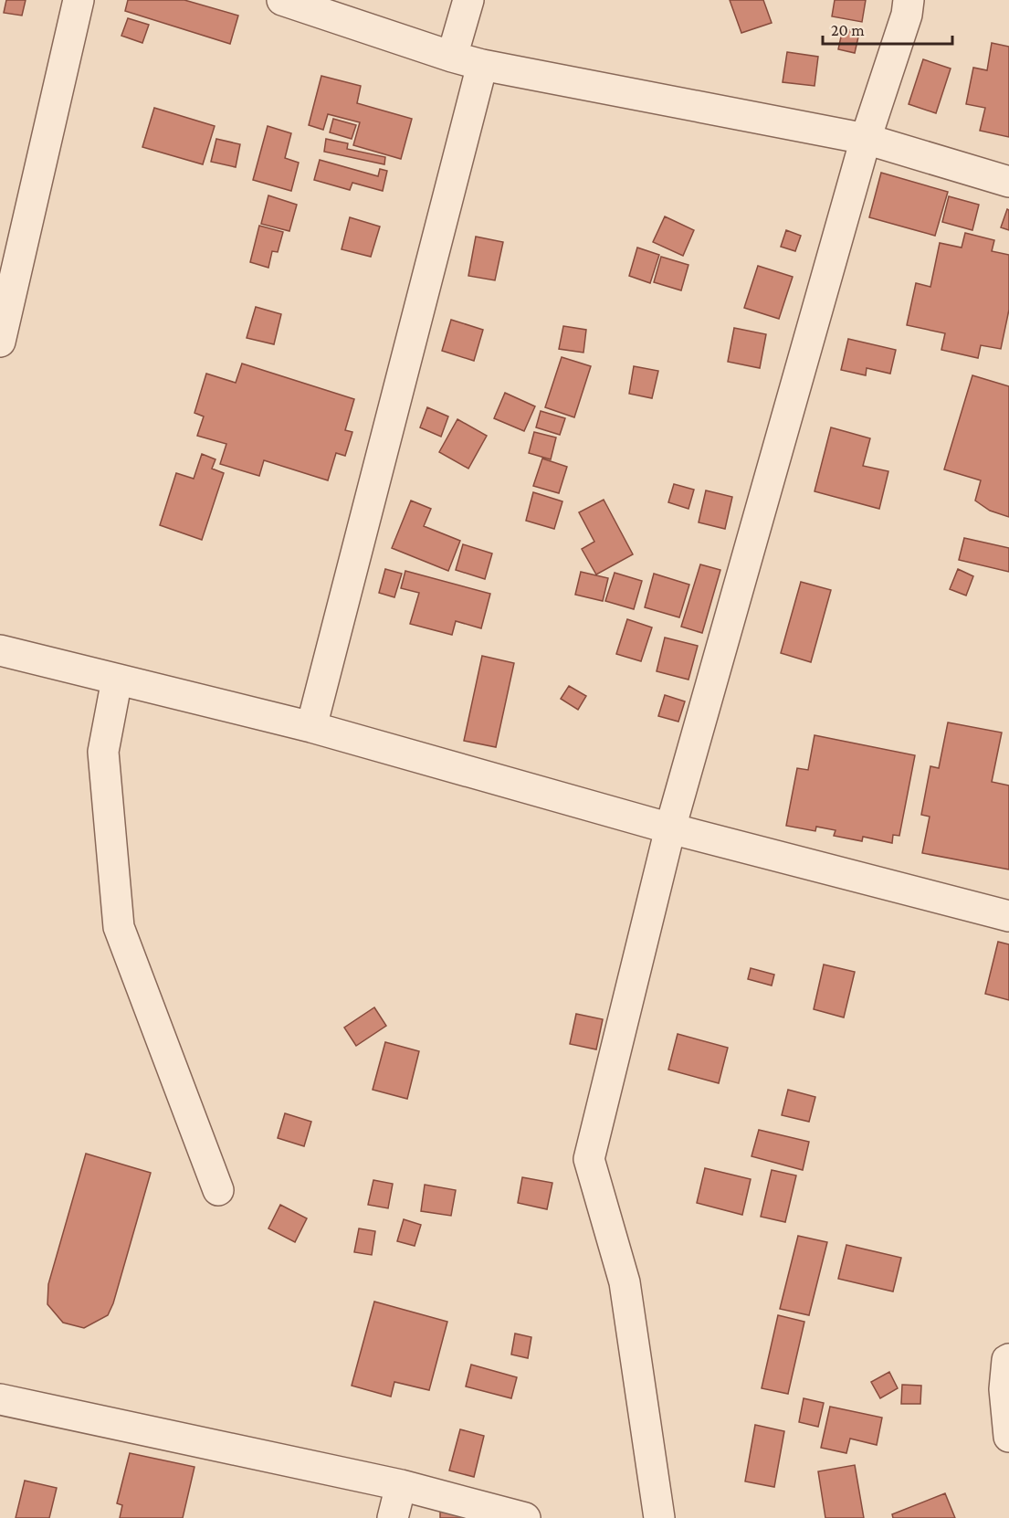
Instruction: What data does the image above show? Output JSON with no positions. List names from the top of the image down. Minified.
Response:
{"scale_bar":"20 m"}
